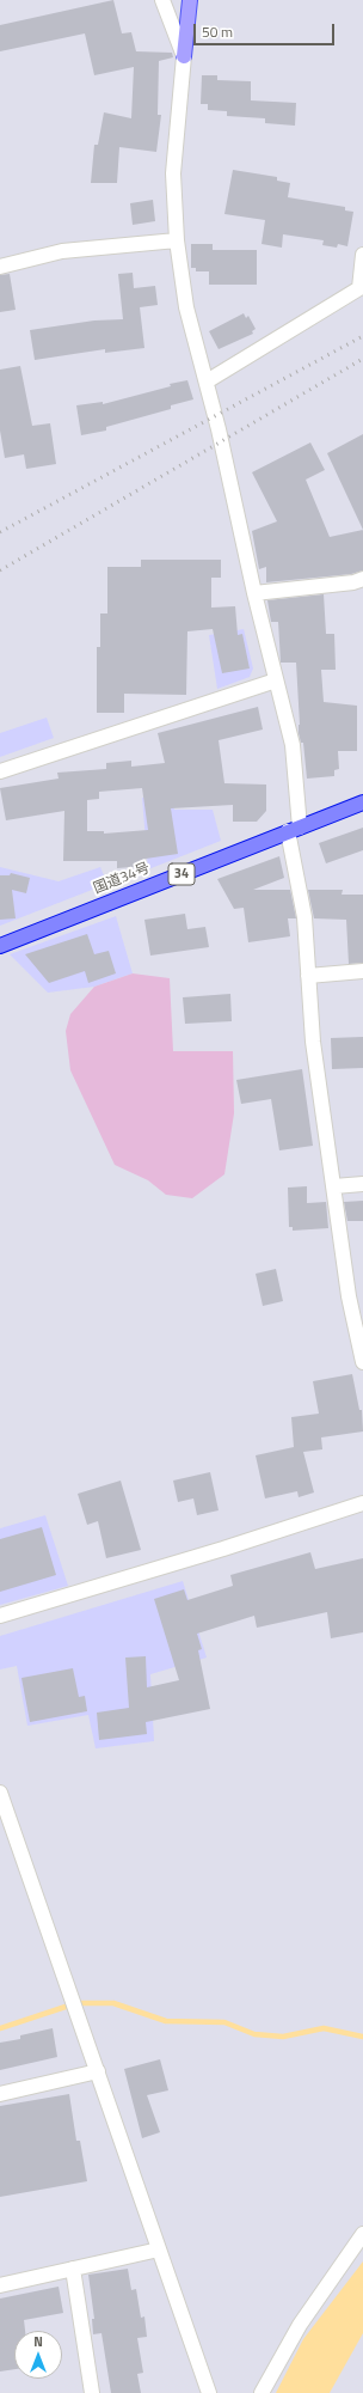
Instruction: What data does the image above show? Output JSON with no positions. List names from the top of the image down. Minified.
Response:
{"streets":{"highway":["34","国道34号"]},"scale_bar":"50 m","north":"top"}
